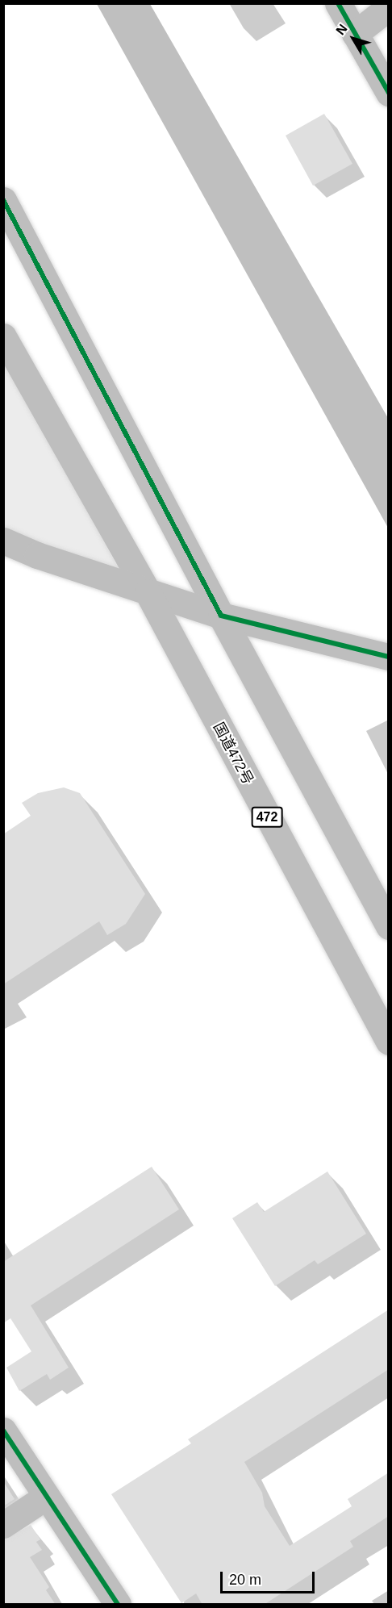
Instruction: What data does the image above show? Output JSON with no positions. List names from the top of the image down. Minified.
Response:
{"streets":{"main road":["国道472号","472"]},"scale_bar":"20 m","north":"top left"}
